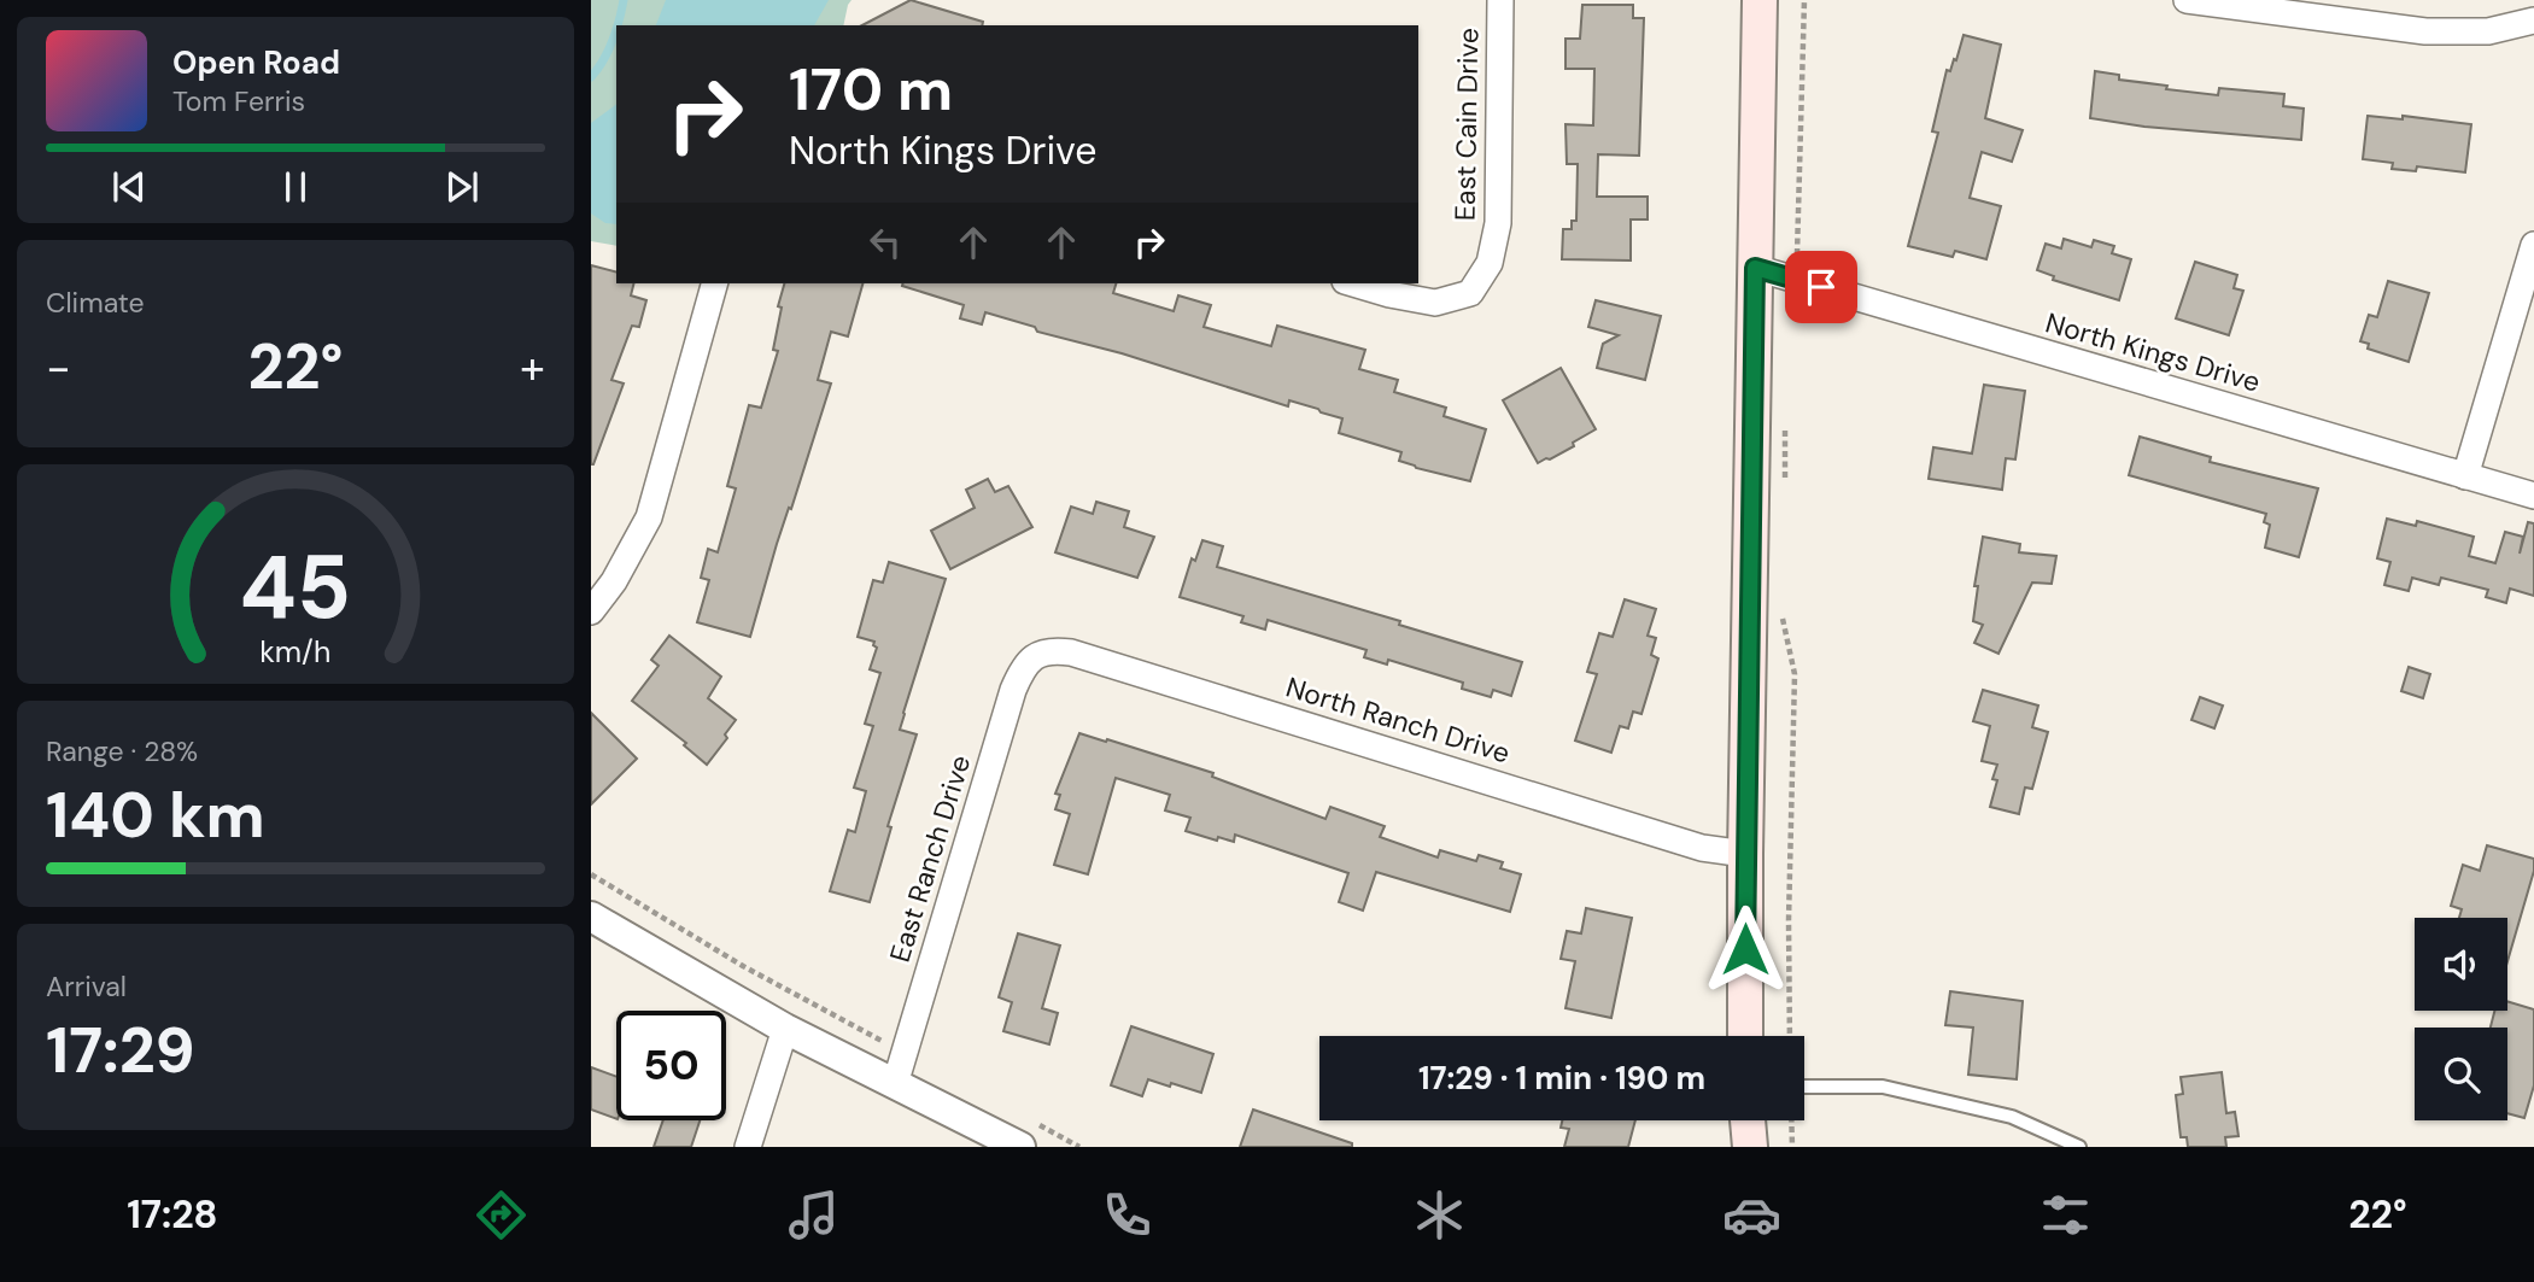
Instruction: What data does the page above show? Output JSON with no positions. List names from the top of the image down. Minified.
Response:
{"streets":{"street":["East Cain Drive","North Kings Drive","North Ranch Drive","East Ranch Drive"]},"crossings":[["North Ranch Drive","East Ranch Drive"]],"page":{"turn":["170 m","North Kings Drive"],"song":["Open Road","Tom Ferris"],"tile":["Climate",["Range · 28%","140 km"],["Arrival","17:29"]],"heat":["−","22°","+"],"limit":"50","trip":"17:29 · 1 min · 190 m","tabs":["17:28","22°"],"gauge":["45","km/h"]}}
